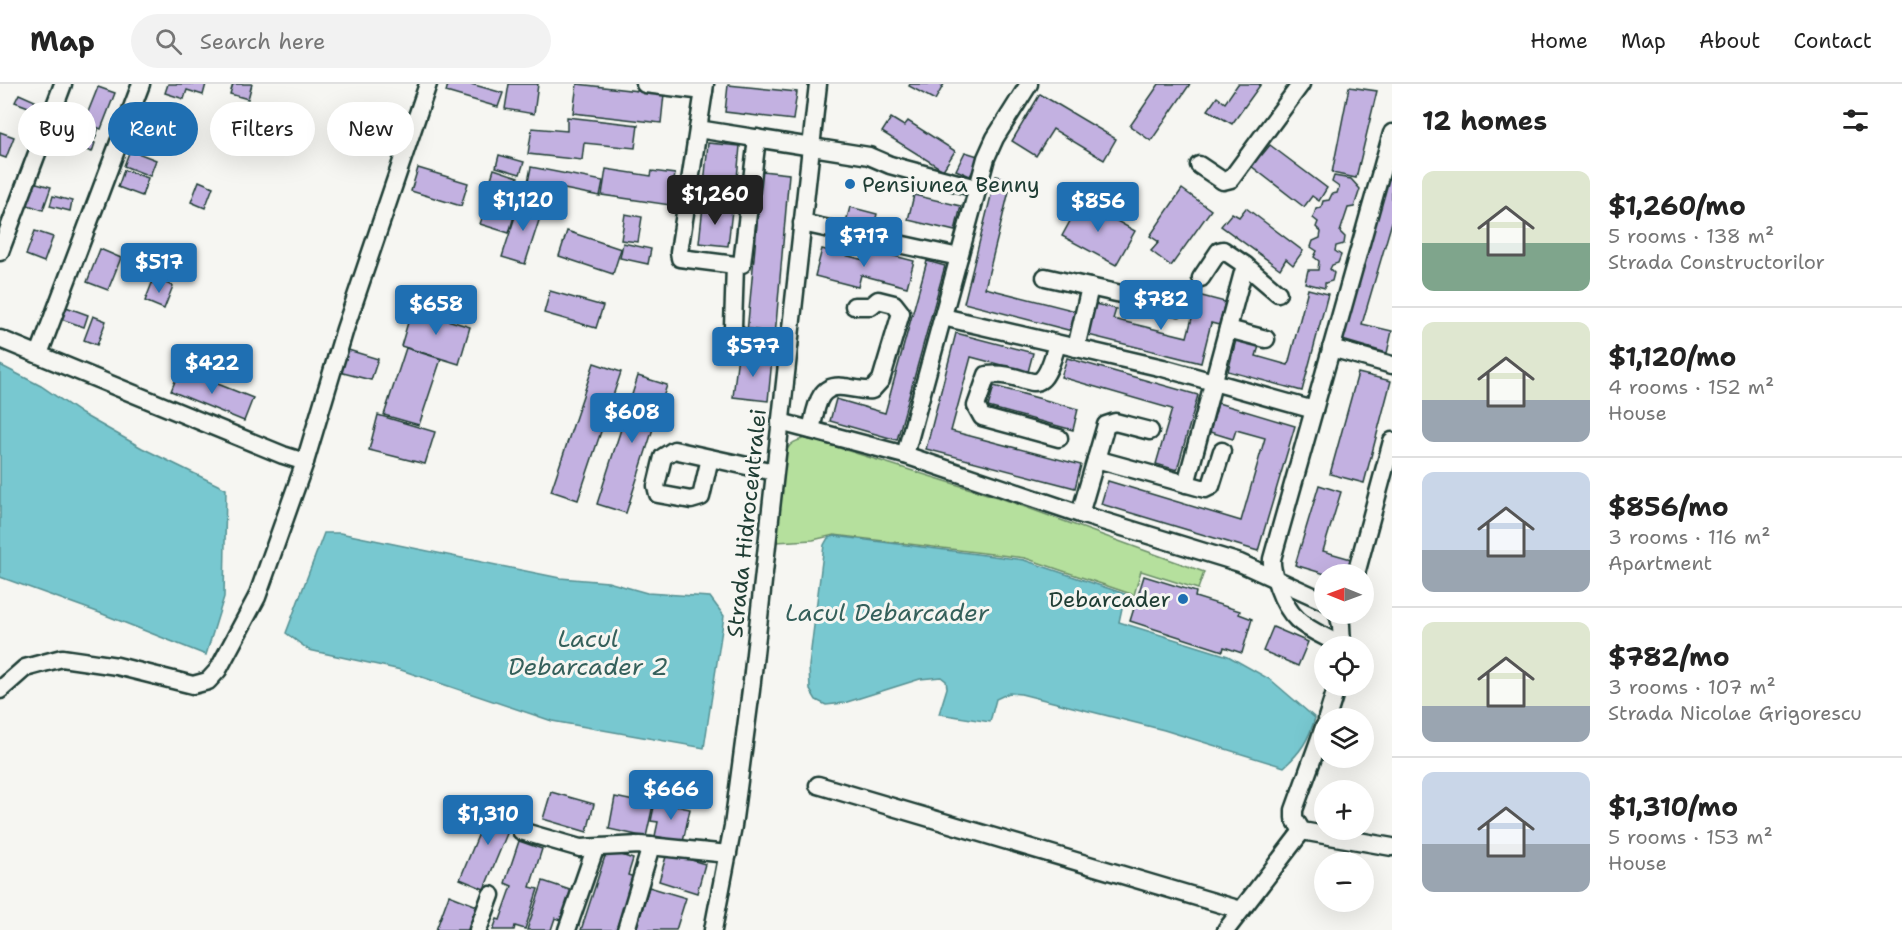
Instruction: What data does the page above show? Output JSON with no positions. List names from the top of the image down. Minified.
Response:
{"streets":{"street":["Strada Hidrocentralei"]},"water":["Lacul Debarcader","Lacul Debarcader 2"],"places":["Pensiunea Benny","Debarcader"],"north":"left","page":{"header":"Map","search":"Search here","nav":["Home","Map","About","Contact"],"heading":"12 homes","chip":["Buy","Rent","Filters","New"],"list":[{"name":"$1,260/mo","note":"5 rooms · 138 m² · Strada Constructorilor"},{"name":"$1,120/mo","note":"4 rooms · 152 m² · House"},{"name":"$856/mo","note":"3 rooms · 116 m² · Apartment"},{"name":"$782/mo","note":"3 rooms · 107 m² · Strada Nicolae Grigorescu"},{"name":"$1,310/mo","note":"5 rooms · 153 m² · House"}],"price":["$1,260","$1,120","$856","$717","$517","$782","$658","$577","$422","$608","$666","$1,310"],"map_buttons":["+","−"]}}
